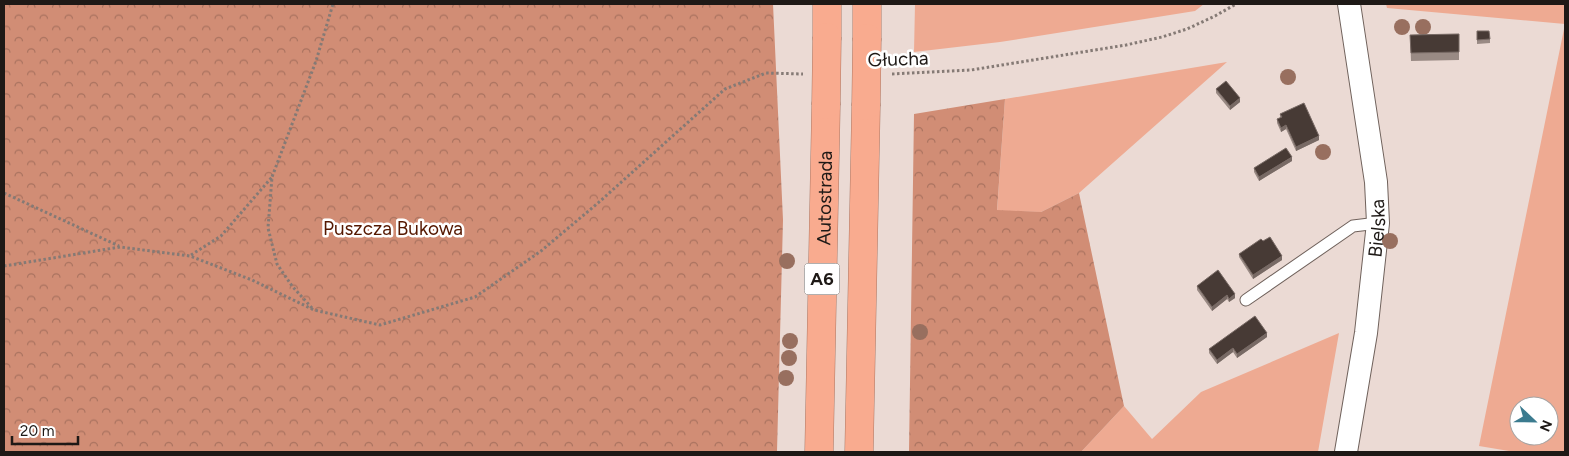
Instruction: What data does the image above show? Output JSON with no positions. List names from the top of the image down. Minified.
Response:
{"streets":{"highway":["Autostrada","A6"],"street":["Bielska"],"path":["Głucha"]},"parks":["Puszcza Bukowa"],"scale_bar":"20 m","north":"right"}
